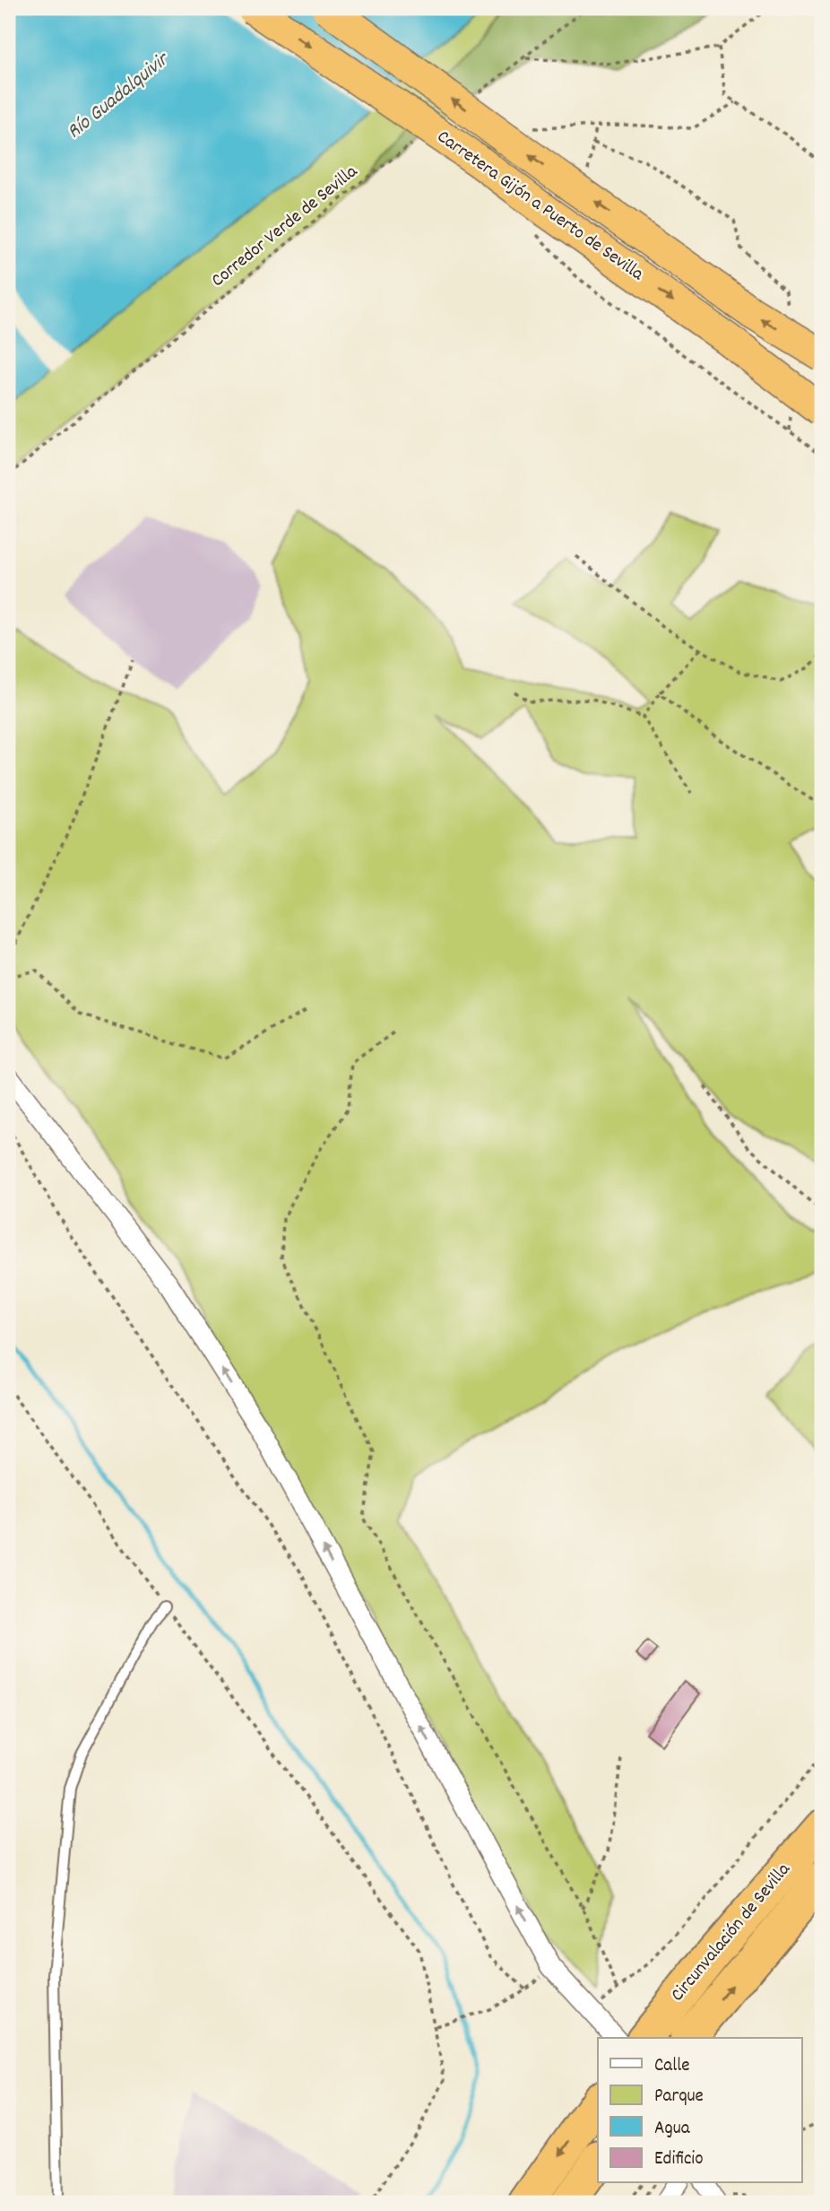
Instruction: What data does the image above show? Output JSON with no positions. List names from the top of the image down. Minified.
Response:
{"streets":{"highway":["Carretera Gijón a Puerto de Sevilla","Circunvalación de Sevilla"],"path":["Corredor Verde de Sevilla"]},"water":["Río Guadalquivir"],"legend":["Calle","Parque","Agua","Edificio"]}
